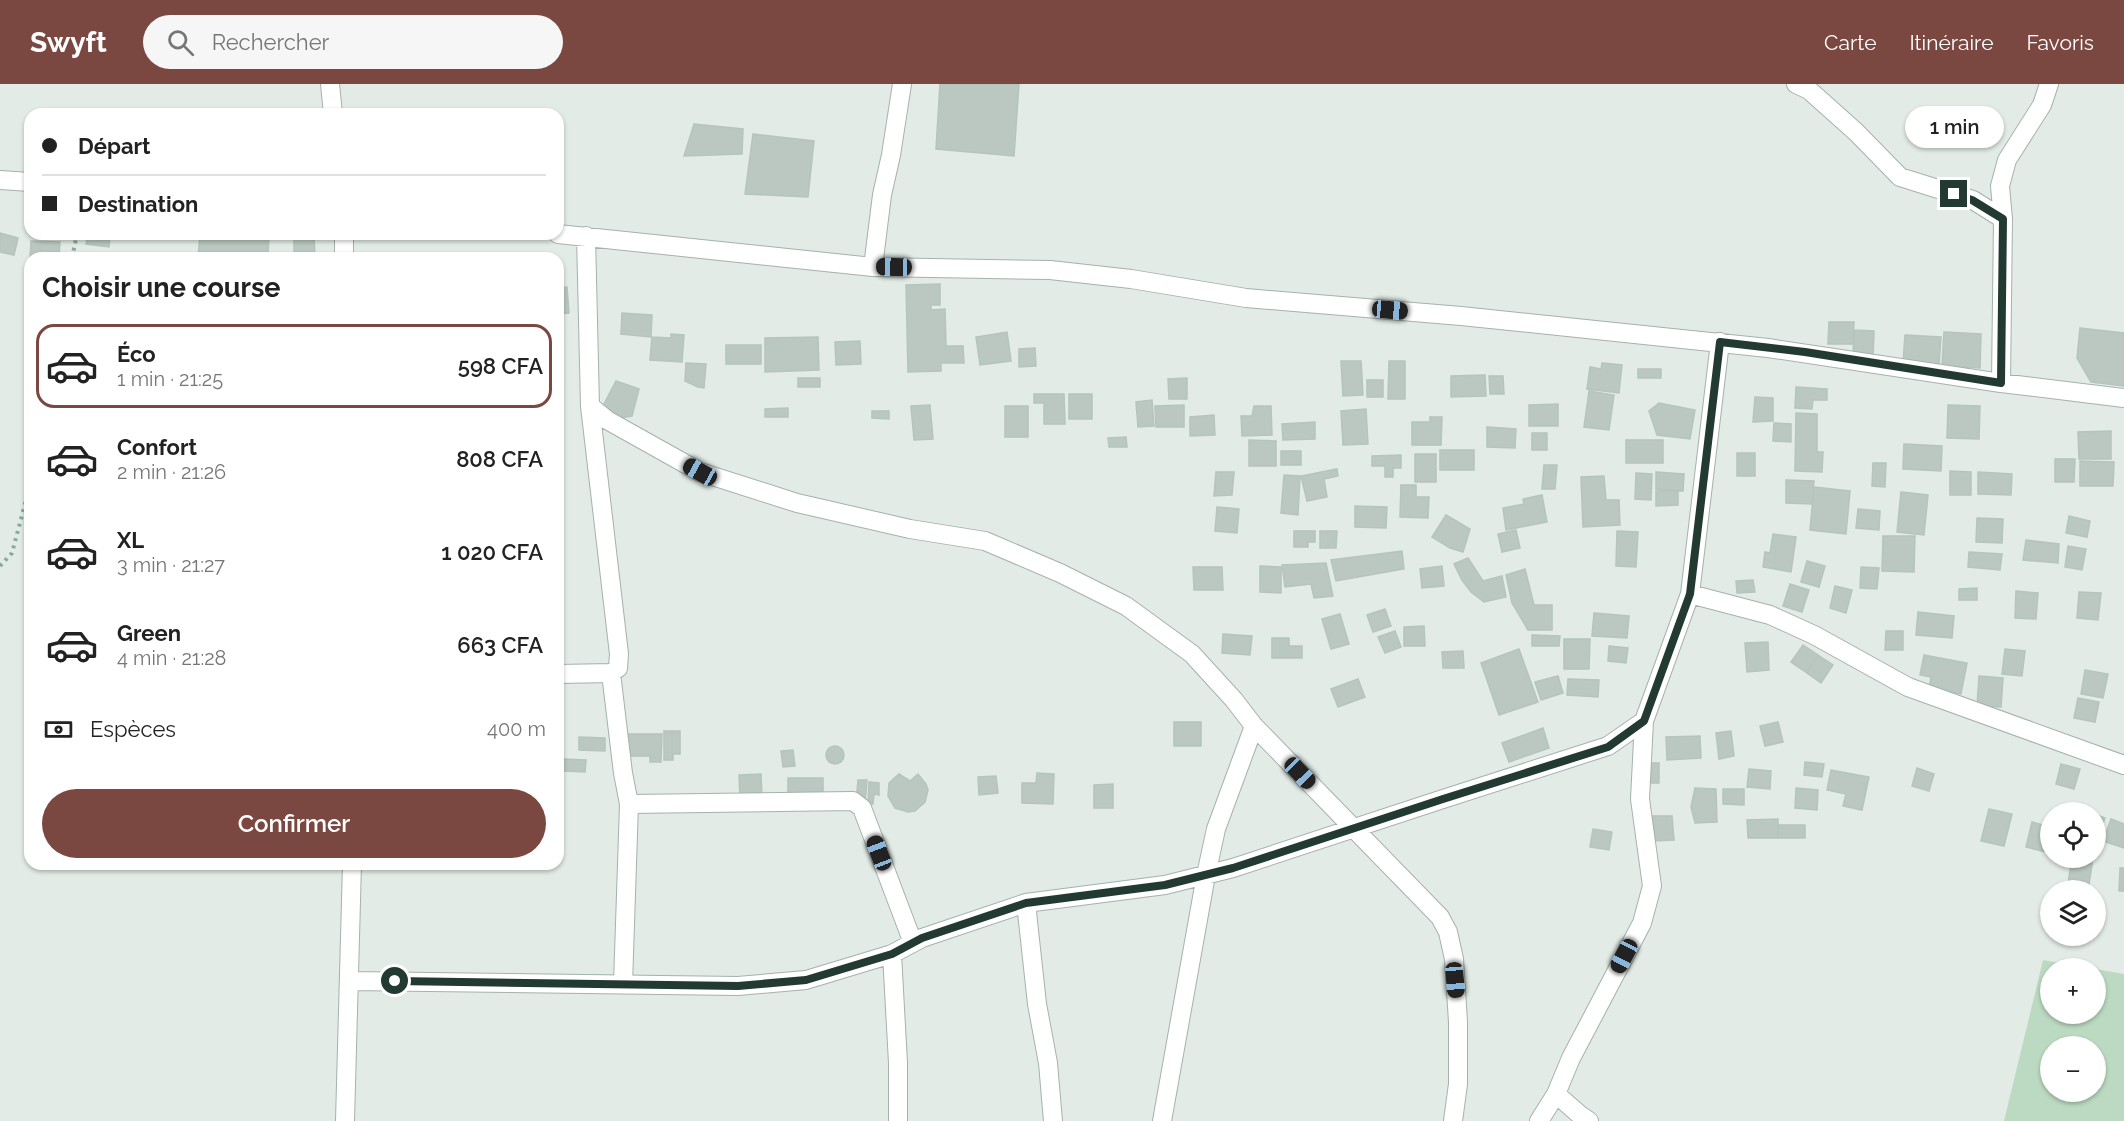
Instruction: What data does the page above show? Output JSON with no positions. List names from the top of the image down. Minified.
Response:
{"page":{"header":"Swyft","search":"Rechercher","nav":["Carte","Itinéraire","Favoris"],"bubble":"1 min","banner":["Départ","Destination"],"heading":"Choisir une course","list":[{"name":"Éco","note":"1 min · 21:25","value":"598 CFA"},{"name":"Confort","note":"2 min · 21:26","value":"808 CFA"},{"name":"XL","note":"3 min · 21:27","value":"1 020 CFA"},{"name":"Green","note":"4 min · 21:28","value":"663 CFA"}],"pay":["Espèces","400 m"],"buttons":"Confirmer","map_buttons":["+","−"]}}
